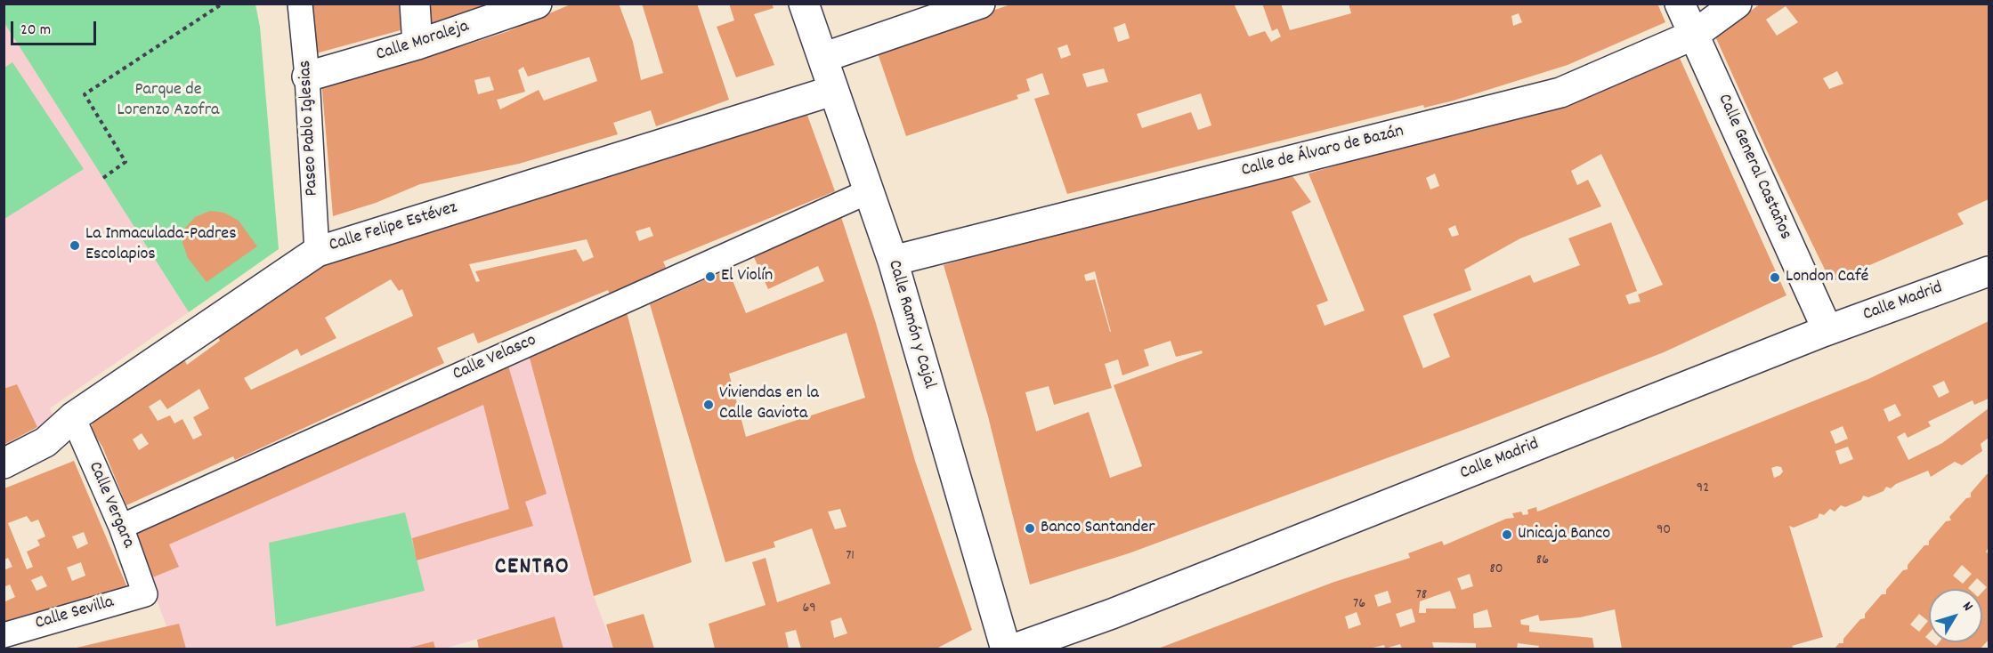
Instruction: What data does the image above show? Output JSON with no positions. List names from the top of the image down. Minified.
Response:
{"streets":{"street":["Calle Moraleja","Paseo Pablo Iglesias","Calle de Álvaro de Bazán","Calle General Castaños","Calle Felipe Estévez","Calle Madrid","Calle Ramón y Cajal","Calle Velasco","Calle Vergara","Calle Sevilla"]},"crossings":[["Calle Moraleja","Paseo Pablo Iglesias"],["Paseo Pablo Iglesias","Calle Felipe Estévez"],["Calle de Álvaro de Bazán","Calle General Castaños"],["Calle de Álvaro de Bazán","Calle Ramón y Cajal"],["Calle General Castaños","Calle Madrid"],["Calle Felipe Estévez","Calle Ramón y Cajal"],["Calle Felipe Estévez","Calle Vergara"],["Calle Ramón y Cajal","Calle Velasco"],["Calle Velasco","Calle Vergara"],["Calle Vergara","Calle Sevilla"]],"districts":["CENTRO"],"parks":["Parque de Lorenzo Azofra"],"places":["La Inmaculada-Padres Escolapios","El Violín","London Café","Viviendas en la Calle Gaviota","Banco Santander","Unicaja Banco"],"house_numbers":["92","90","71","86","80","78","76","69"],"scale_bar":"20 m","north":"top right"}
